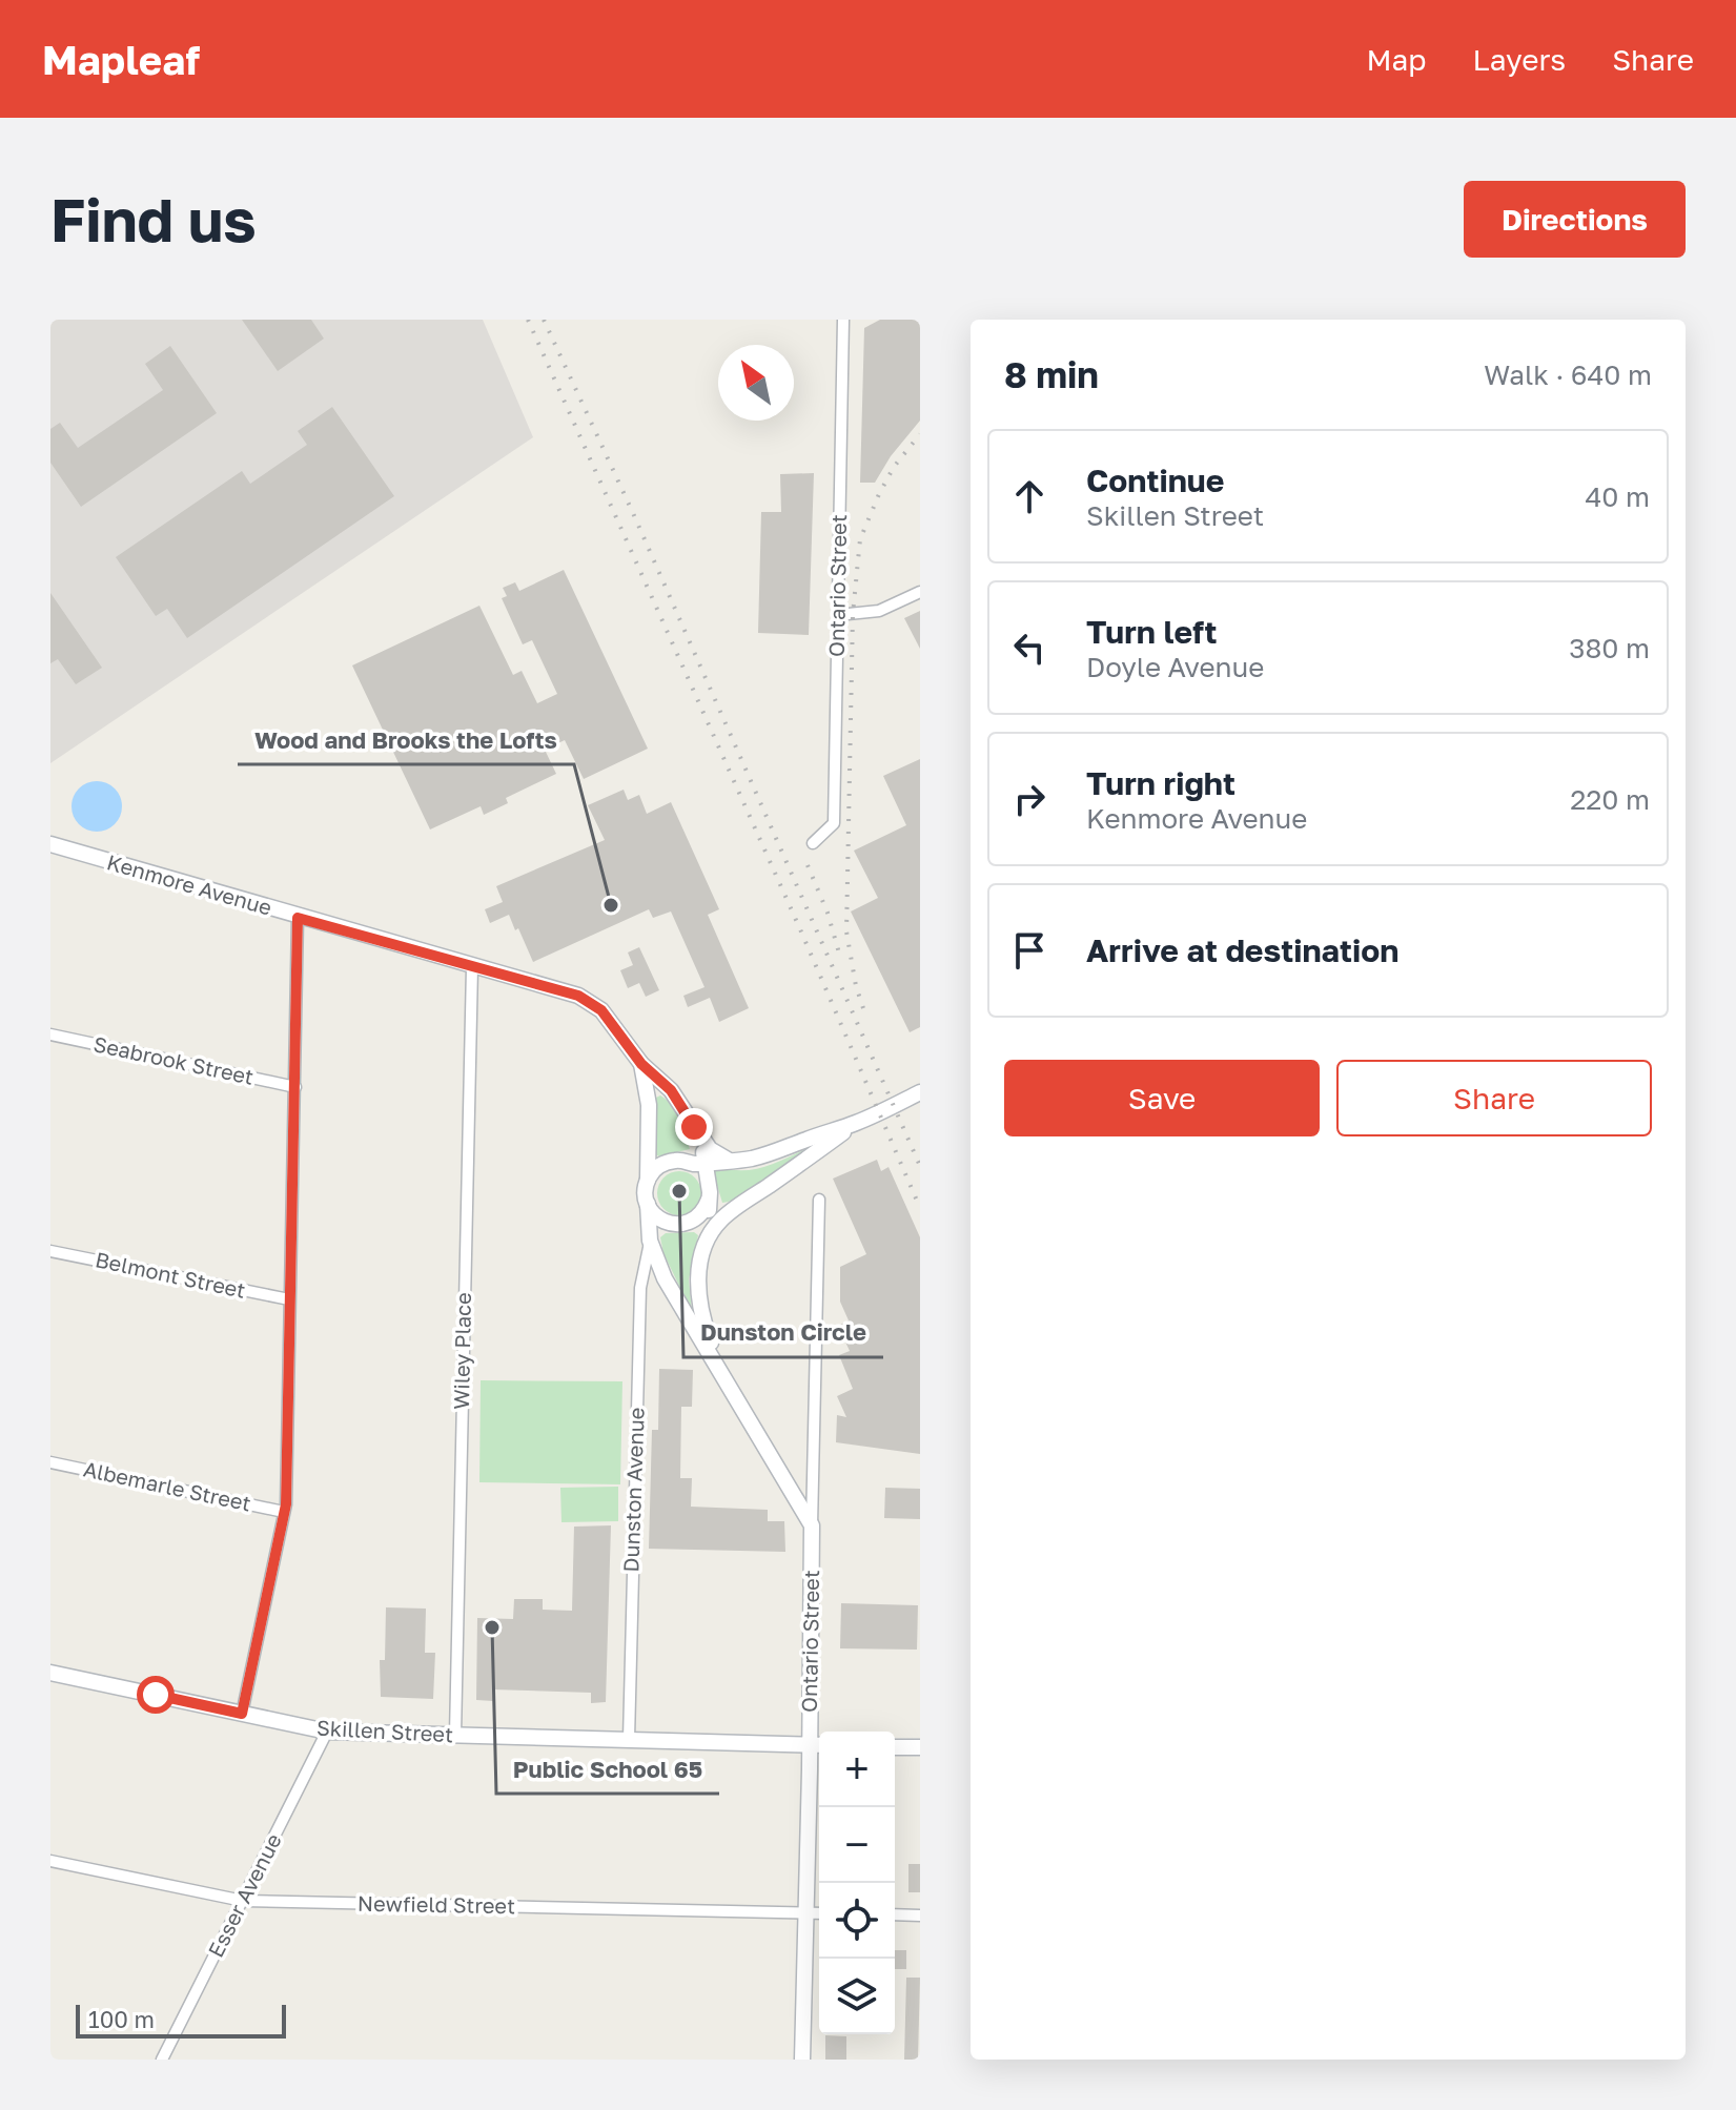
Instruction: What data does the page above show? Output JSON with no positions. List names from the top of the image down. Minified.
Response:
{"streets":{"street":["Ontario Street","Kenmore Avenue","Seabrook Street","Belmont Street","Wiley Place","Albemarle Street","Dunston Avenue","Skillen Street","Esser Avenue","Newfield Street"]},"crossings":[["Ontario Street","Skillen Street"],["Ontario Street","Newfield Street"],["Kenmore Avenue","Wiley Place"],["Wiley Place","Skillen Street"],["Dunston Avenue","Skillen Street"],["Skillen Street","Esser Avenue"],["Esser Avenue","Newfield Street"]],"places":["Wood and Brooks the Lofts","Dunston Circle","Public School 65"],"scale_bar":"100 m","north":"top left","page":{"header":"Mapleaf","nav":["Map","Layers","Share"],"buttons":["Directions",["Save","Share"]],"title":"Find us","heading":["8 min","Walk · 640 m"],"list":[["Continue","Skillen Street","40 m"],["Turn left","Doyle Avenue","380 m"],["Turn right","Kenmore Avenue","220 m"],"Arrive at destination"],"map_buttons":["+","−"],"scale":"100 m"}}
